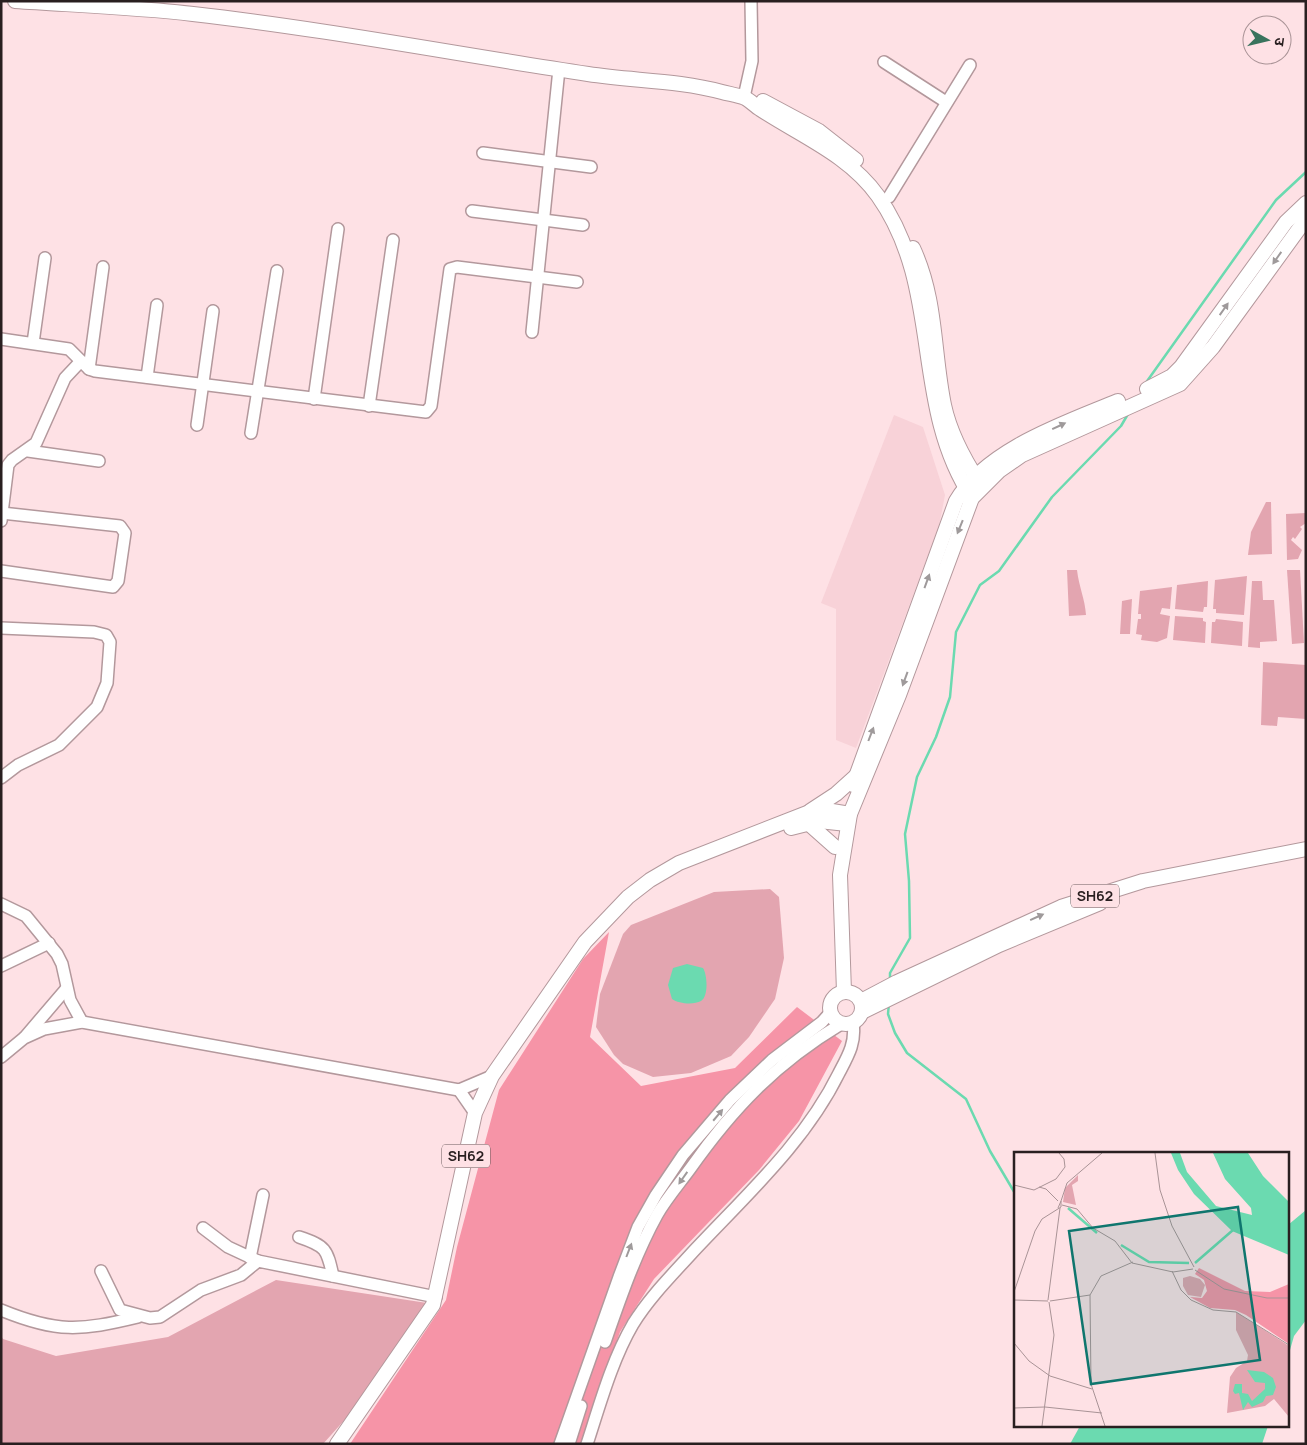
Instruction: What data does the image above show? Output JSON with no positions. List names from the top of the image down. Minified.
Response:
{"streets":{"main road":["SH62"]},"north":"right"}
